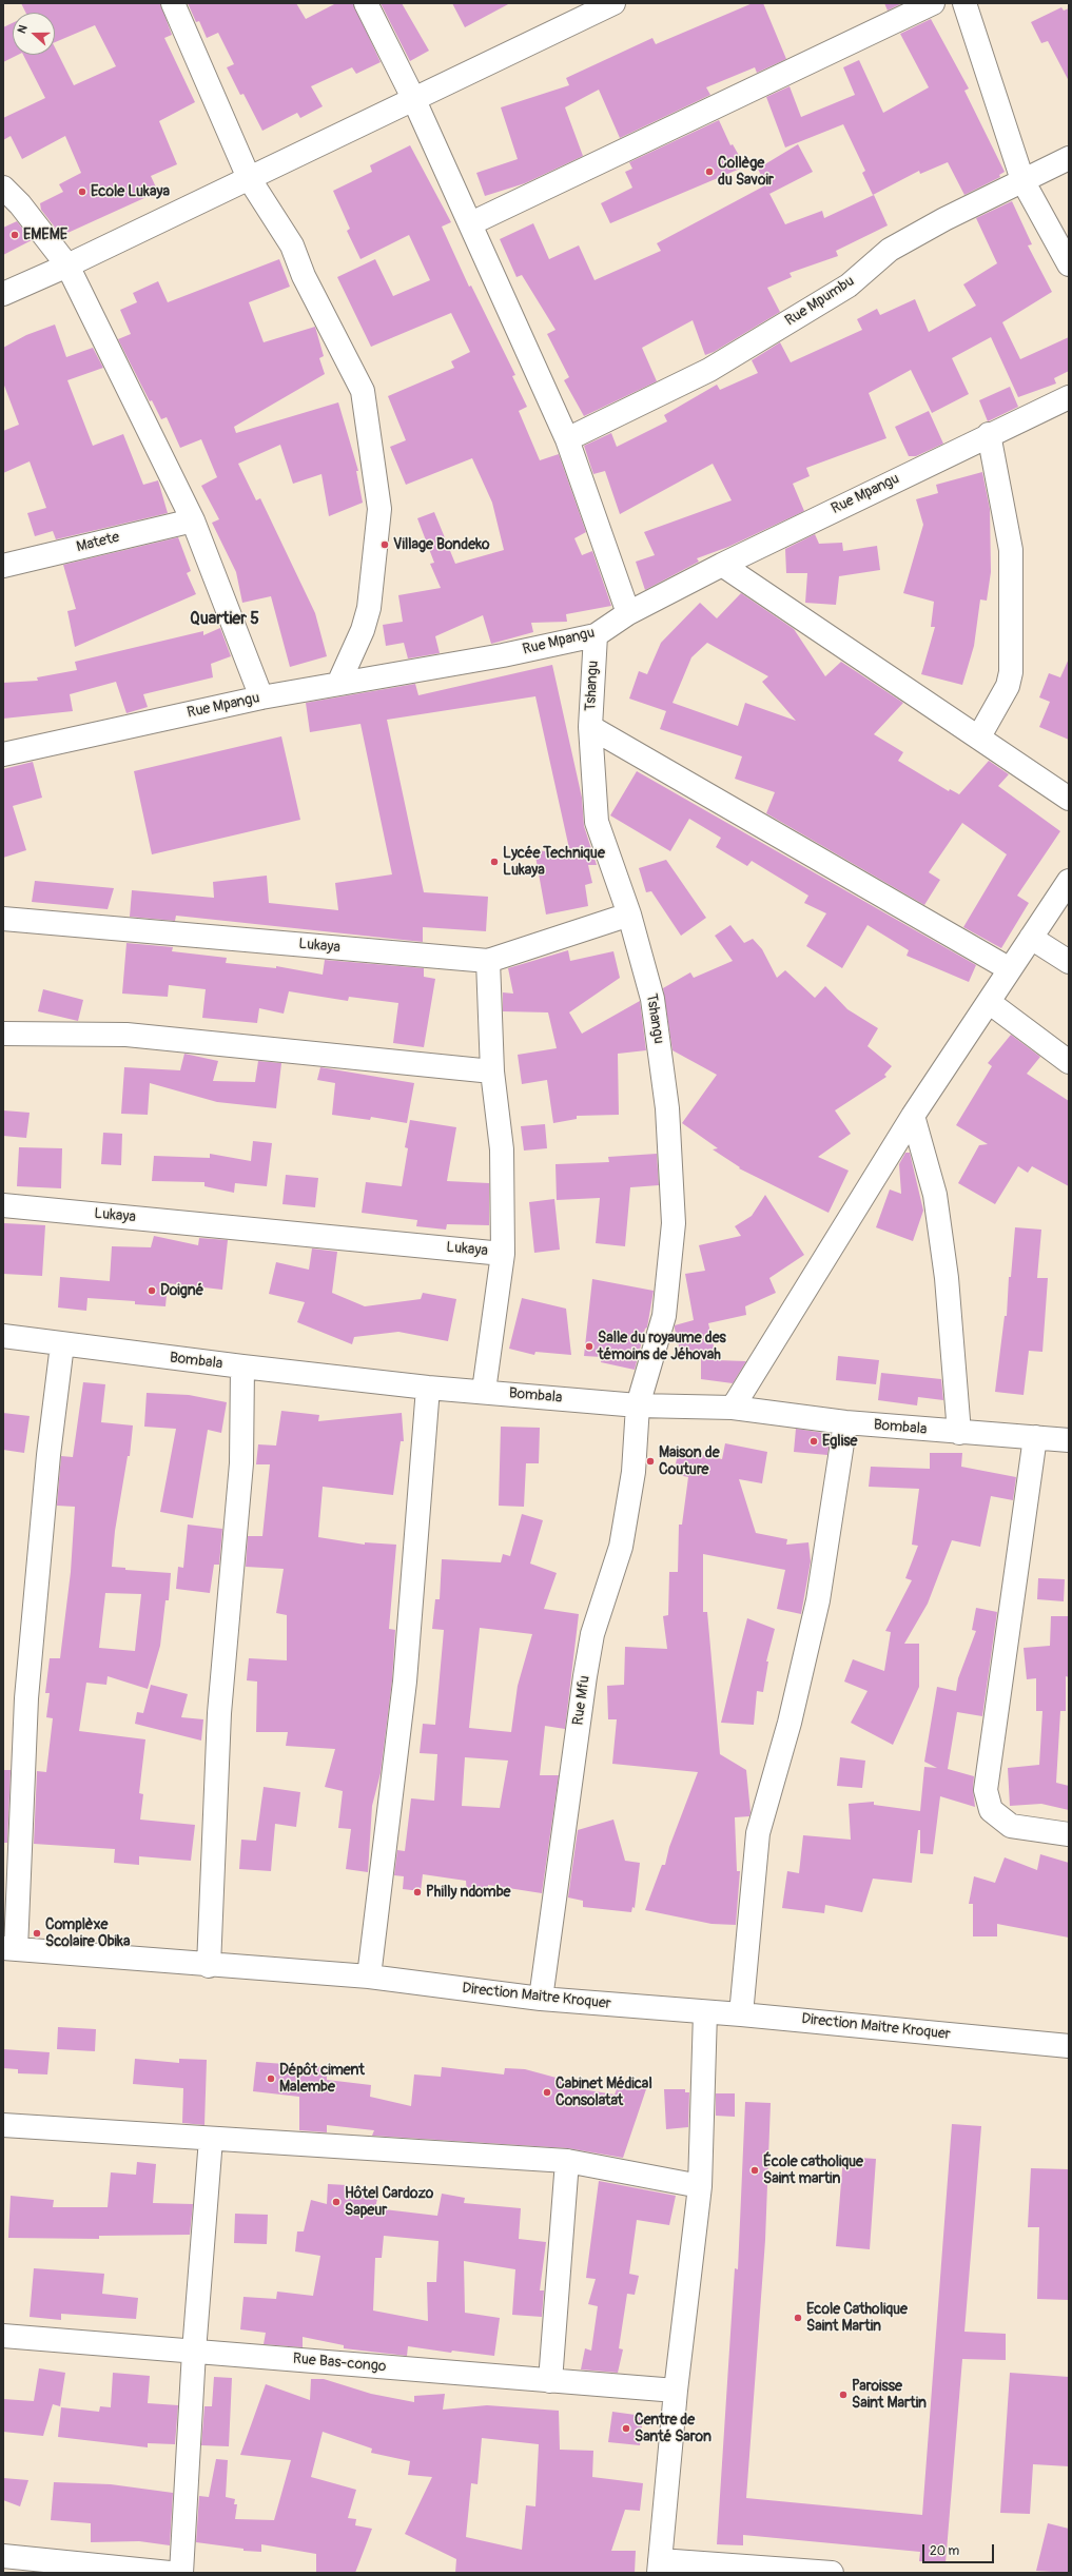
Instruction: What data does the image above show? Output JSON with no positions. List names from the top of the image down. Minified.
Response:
{"streets":{"street":["Rue Mpumbu","Rue Mpangu","Matete","Tshangu","Lukaya","Bombala","Rue Mfu","Direction Maitre Kroquer","Rue Bas-congo"]},"crossings":[["Rue Mpangu","Tshangu"],["Tshangu","Lukaya"],["Tshangu","Bombala"],["Tshangu","Rue Mfu"],["Bombala","Rue Mfu"],["Rue Mfu","Direction Maitre Kroquer"]],"districts":["Quartier 5"],"places":["Collège du Savoir","Ecole Lukaya","EMEME","Village Bondeko","Lycée Technique Lukaya","Doigné","Salle du royaume des témoins de Jéhovah","Eglise","Maison de Couture","Philly ndombe","Complèxe Scolaire Obika","Dépôt ciment Malembe","Cabinet Médical Consolatat","École catholique Saint martin","Hôtel Cardozo Sapeur","Ecole Catholique Saint Martin","Paroisse Saint Martin","Centre de Santé Saron"],"scale_bar":"20 m","north":"left"}
